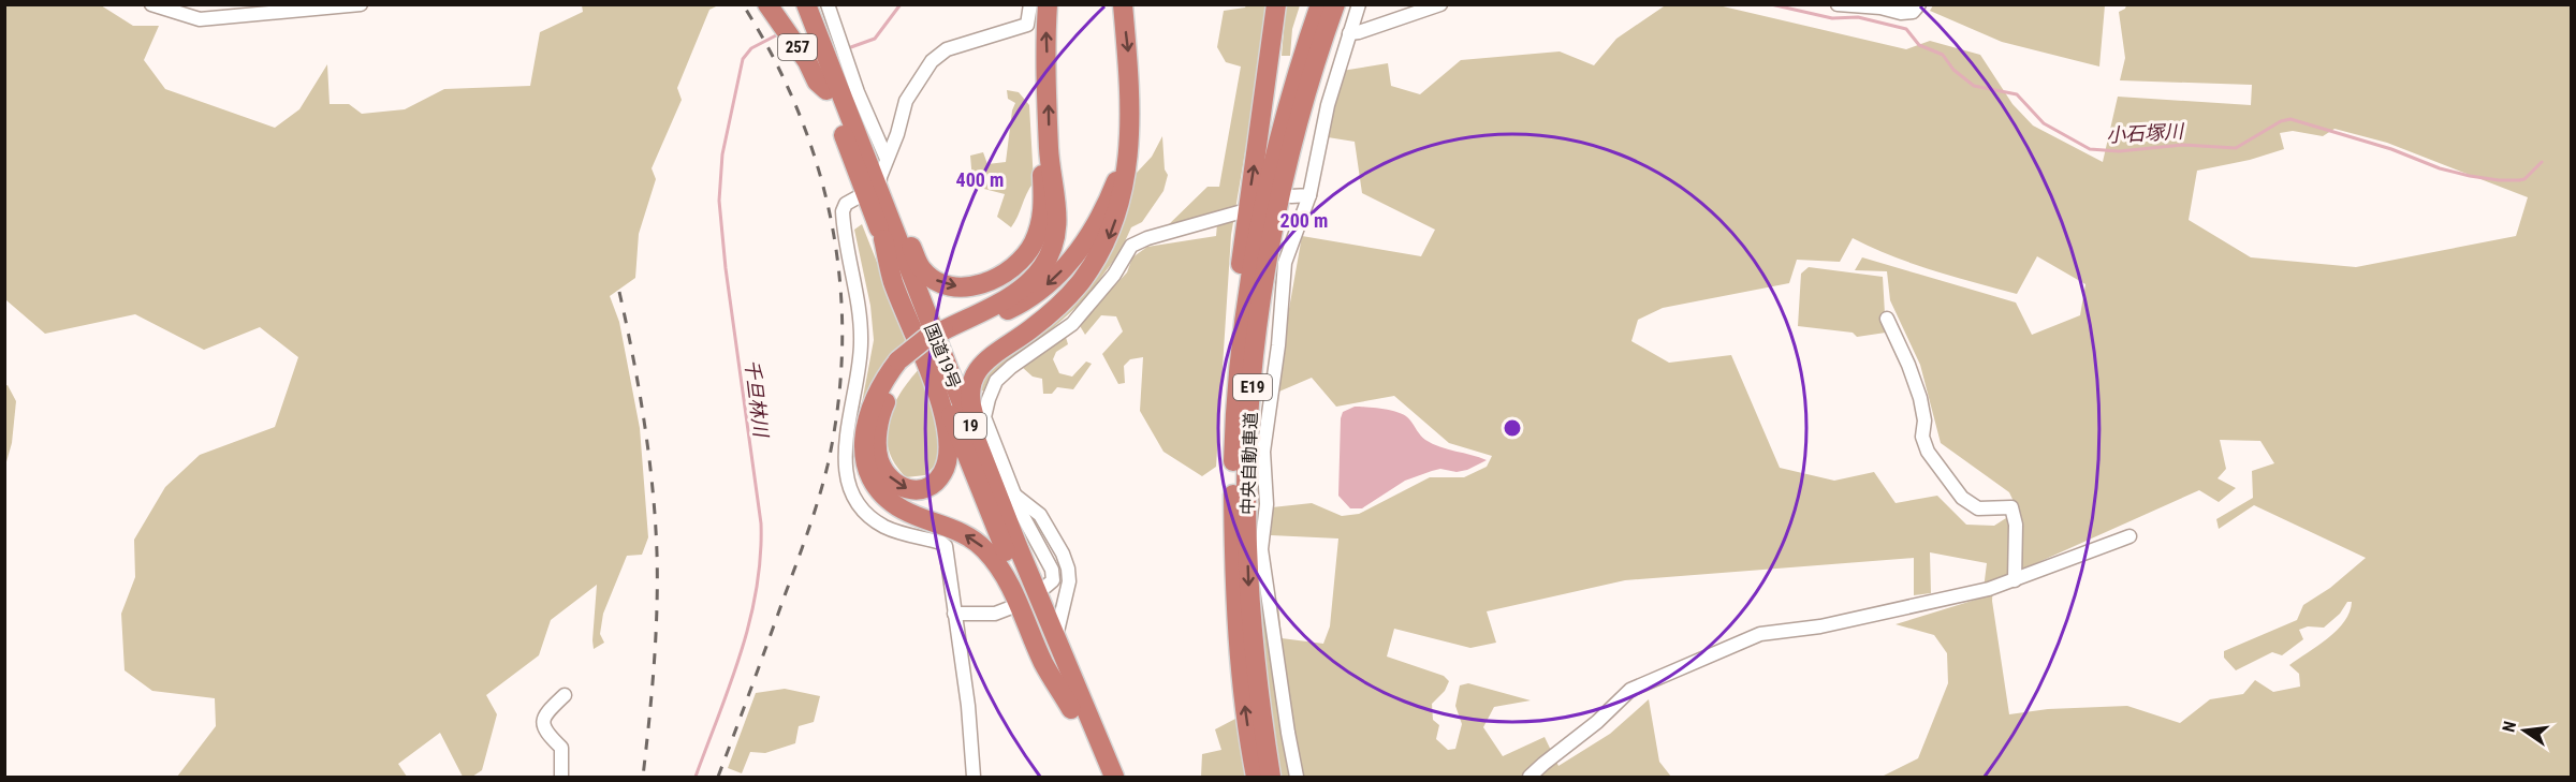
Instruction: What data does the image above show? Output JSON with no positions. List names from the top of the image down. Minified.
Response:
{"streets":{"highway":["257","国道19号","E19","19","中央自動車道"]},"crossings":[["257","国道19号"]],"water":["小石塚川","千旦林川"],"north":"left","rings":["400 m","200 m"]}
